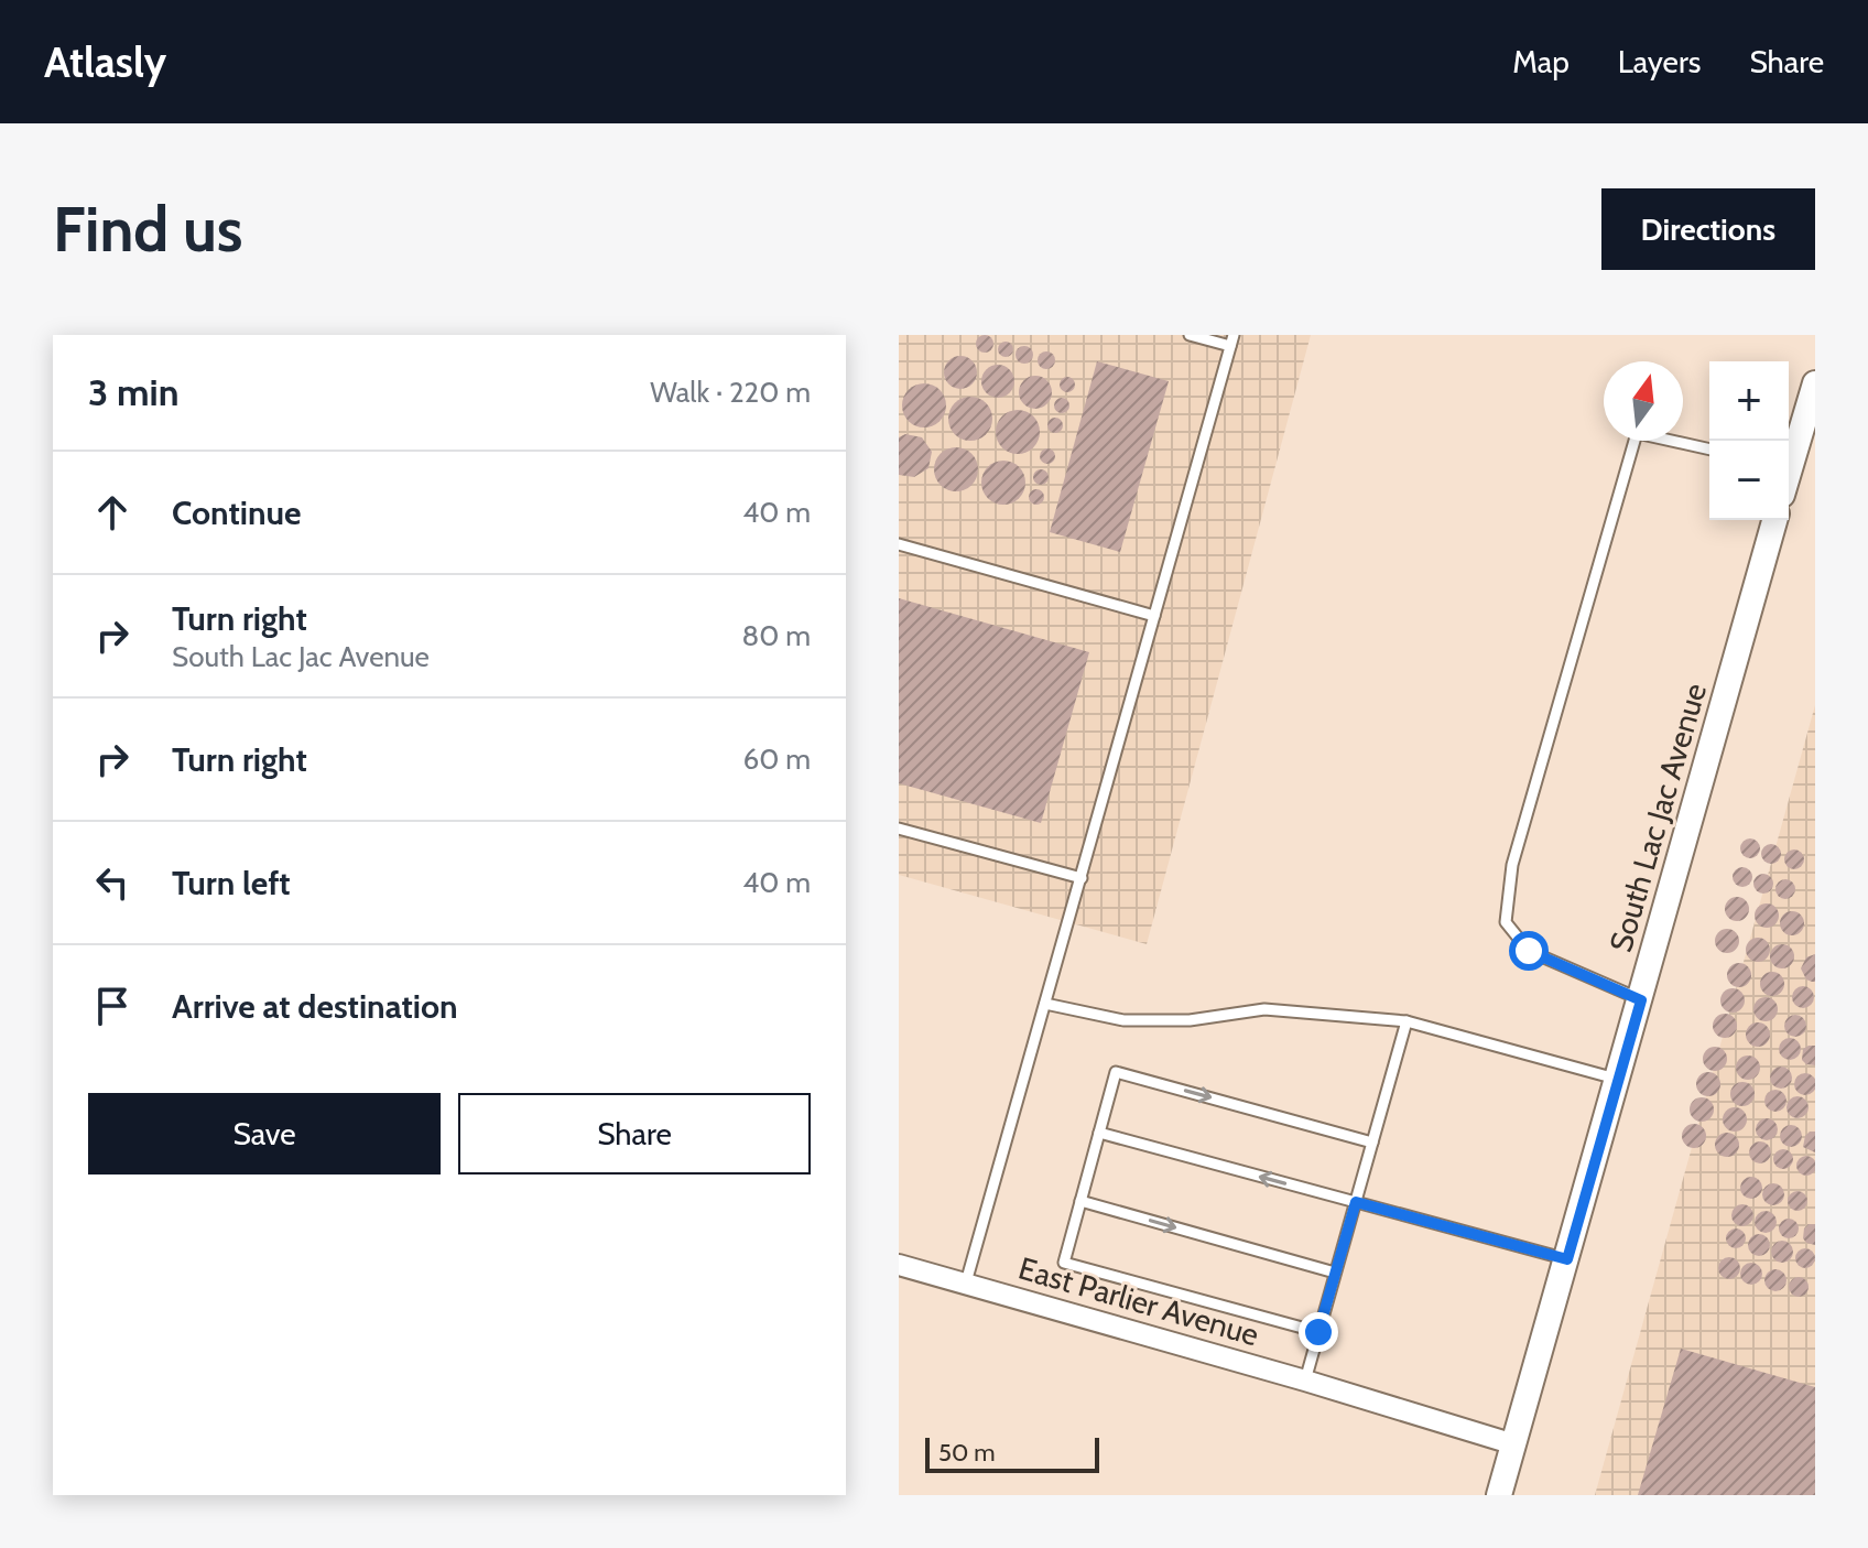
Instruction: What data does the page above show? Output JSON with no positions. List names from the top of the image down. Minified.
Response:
{"streets":{"street":["South Lac Jac Avenue","East Parlier Avenue"]},"crossings":[["South Lac Jac Avenue","East Parlier Avenue"]],"scale_bar":"50 m","north":"top","page":{"header":"Atlasly","nav":["Map","Layers","Share"],"buttons":["Directions",["Save","Share"]],"title":"Find us","heading":["3 min","Walk · 220 m"],"map_buttons":["+","−"],"list":[["Continue","40 m"],["Turn right","South Lac Jac Avenue","80 m"],["Turn right","60 m"],["Turn left","40 m"],"Arrive at destination"],"scale":"50 m"}}
